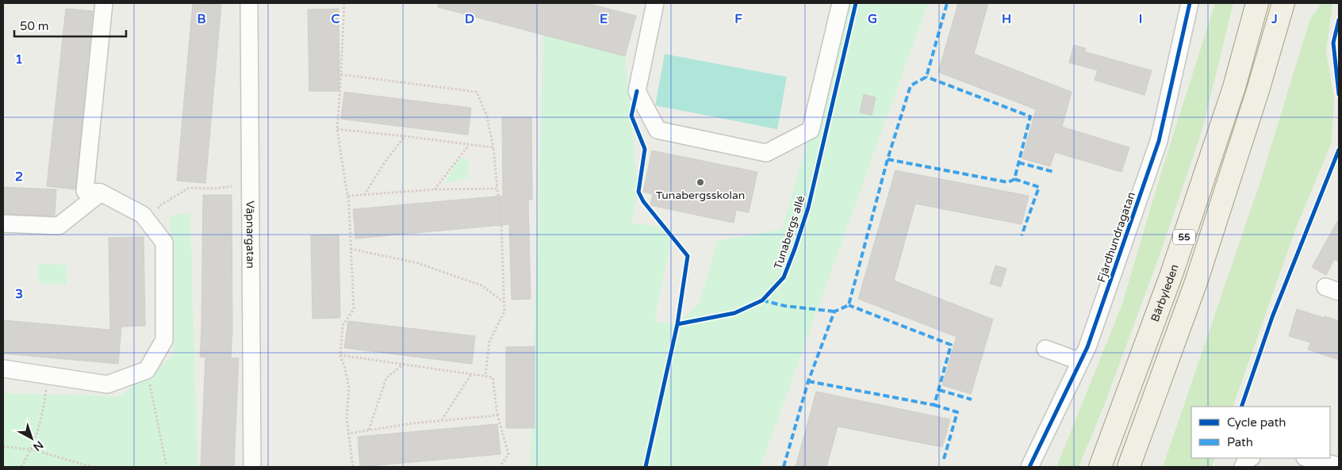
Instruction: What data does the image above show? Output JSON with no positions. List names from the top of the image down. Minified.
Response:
{"streets":{"main road":["55","Bärbyleden"],"street":["Väpnargatan","Fjärdhundragatan"],"cycle path":["Tunabergs allé"]},"places":["Tunabergsskolan"],"legend":["Cycle path","Path"],"scale_bar":"50 m","north":"bottom right","grid":{"columns":["B","C","D","E","F","G","H","I","J"],"rows":["1","2","3"]}}
